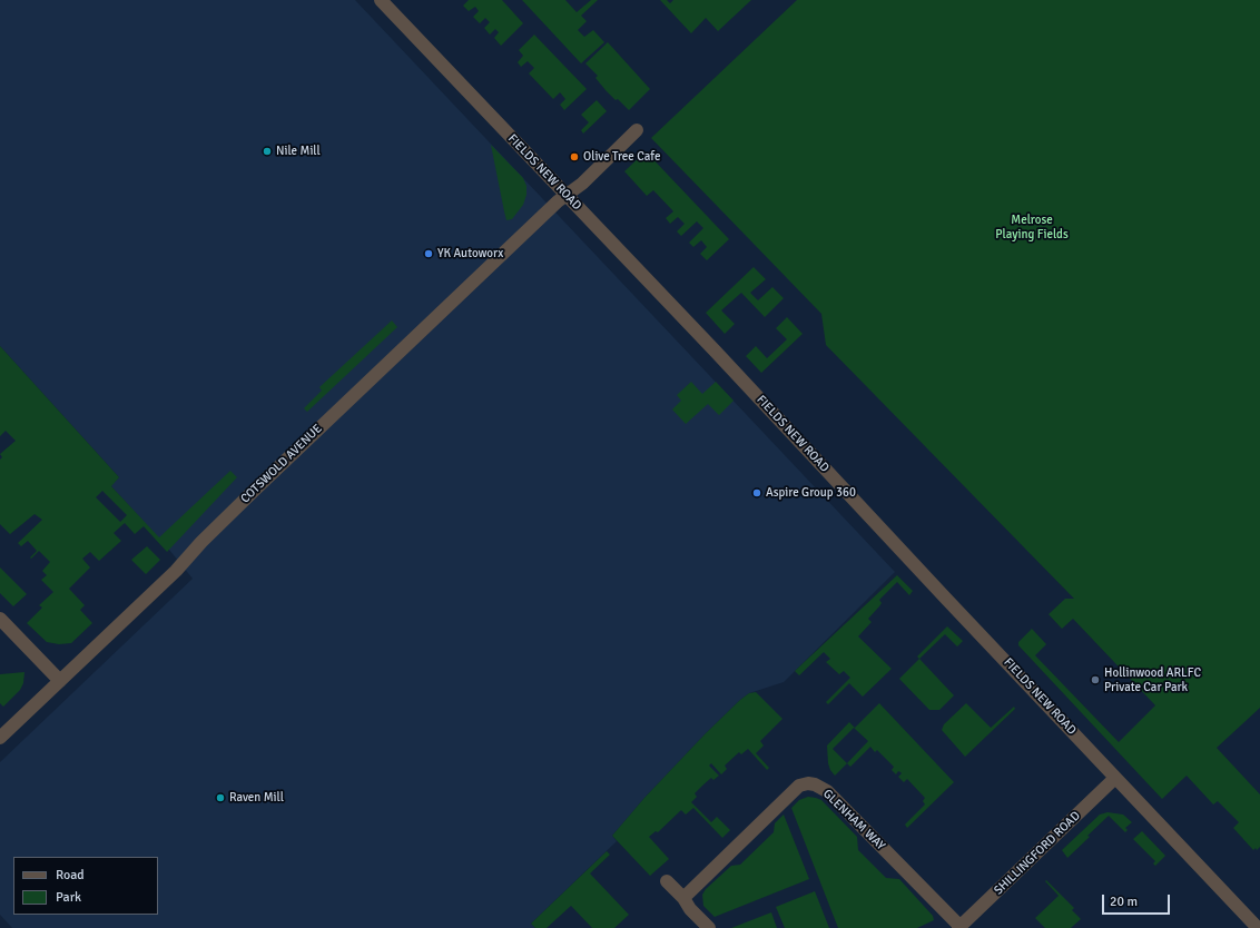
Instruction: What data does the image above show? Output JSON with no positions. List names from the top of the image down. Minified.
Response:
{"streets":{"street":["FIELDS NEW ROAD","COTSWOLD AVENUE","GLENHAM WAY","SHILLINGFORD ROAD"]},"crossings":[["FIELDS NEW ROAD","COTSWOLD AVENUE"],["FIELDS NEW ROAD","SHILLINGFORD ROAD"],["GLENHAM WAY","SHILLINGFORD ROAD"]],"parks":["Melrose Playing Fields"],"places":["Nile Mill","Olive Tree Cafe","YK Autoworx","Aspire Group 360","Hollinwood ARLFC Private Car Park","Raven Mill"],"legend":["Road","Park"],"scale_bar":"20 m"}
